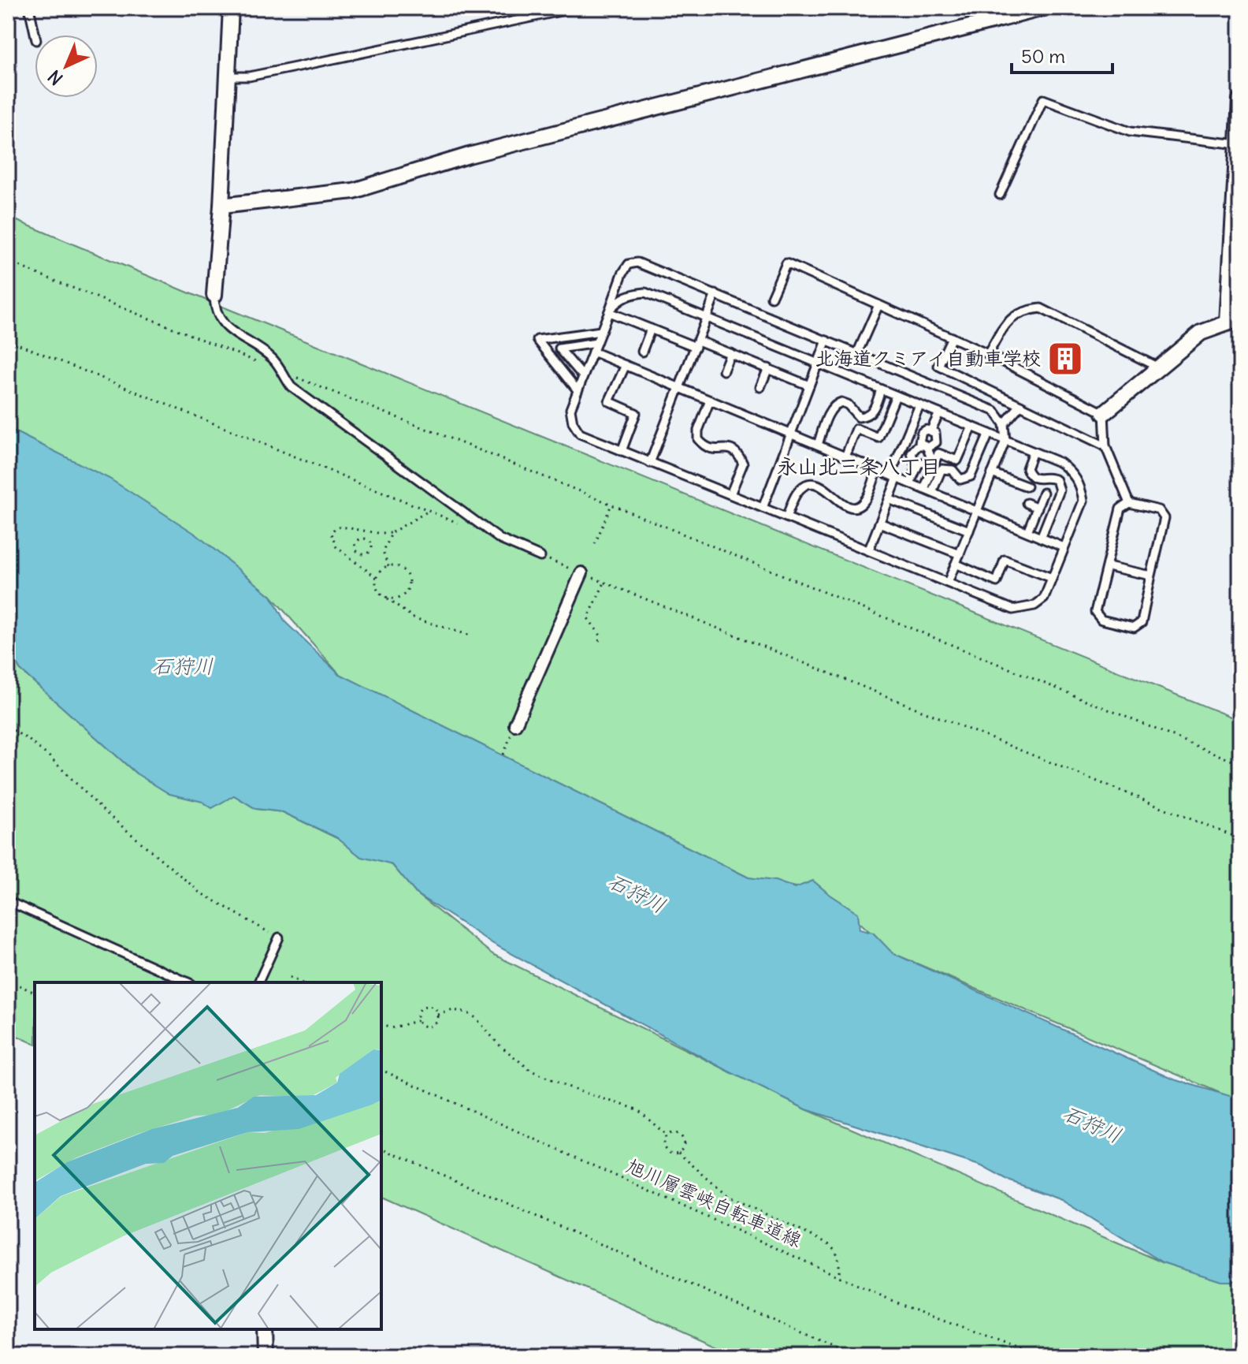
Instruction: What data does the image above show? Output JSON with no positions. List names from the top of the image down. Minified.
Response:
{"streets":{"path":["旭川層雲峡自転車道線"]},"districts":["永山北三条八丁目"],"water":["石狩川"],"places":{"building":["北海道クミアイ自動車学校"]},"scale_bar":"50 m","north":"bottom left"}
